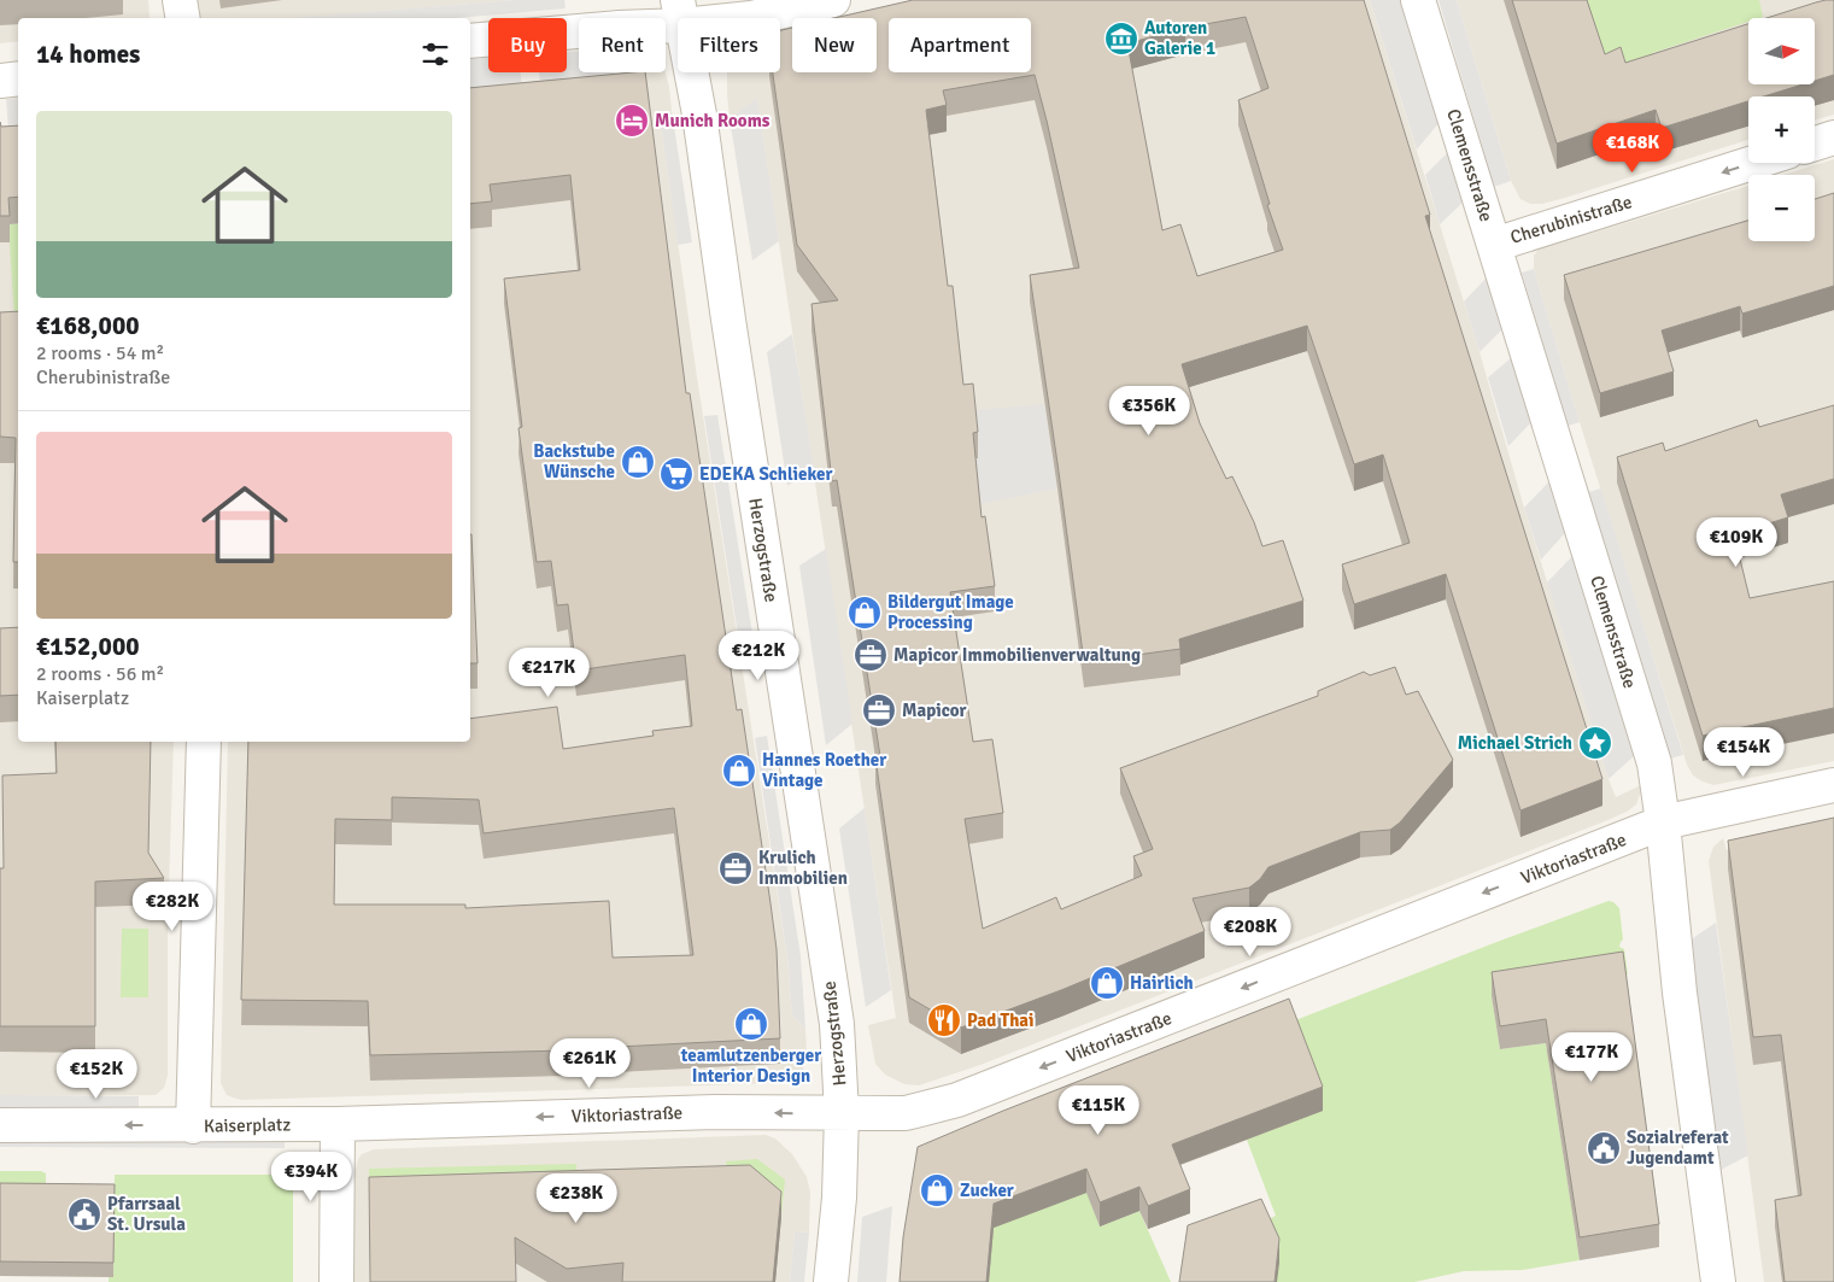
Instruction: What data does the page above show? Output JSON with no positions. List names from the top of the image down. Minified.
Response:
{"streets":{"street":["Clemensstraße","Cherubinistraße","Herzogstraße","Viktoriastraße","Kaiserplatz"]},"crossings":[["Clemensstraße","Cherubinistraße"],["Clemensstraße","Viktoriastraße"],["Herzogstraße","Viktoriastraße"],["Viktoriastraße","Kaiserplatz"]],"one_way":["Cherubinistraße","Viktoriastraße","Kaiserplatz"],"places":{"museum":["Autoren Galerie 1"],"hotel":["Munich Rooms"],"shop":["Backstube Wünsche","Bildergut Image Processing","Hannes Roether Vintage","Hairlich","teamlutzenberger Interior Design","Zucker"],"supermarket":["EDEKA Schlieker"],"office":["Mapicor Immobilienverwaltung","Mapicor","Krulich Immobilien"],"place":["Michael Strich"],"restaurant":["Pad Thai"],"public building":["Sozialreferat Jugendamt","Pfarrsaal St. Ursula"]},"north":"right","page":{"map_buttons":["+","−"],"chip":["Buy","Rent","Filters","New","Apartment"],"heading":"14 homes","list":[{"name":"€168,000","note":"2 rooms · 54 m² · Cherubinistraße"},{"name":"€152,000","note":"2 rooms · 56 m² · Kaiserplatz"}],"price":["€168K","€356K","€109K","€212K","€217K","€154K","€282K","€208K","€177K","€261K","€152K","€115K","€394K","€238K"]}}
